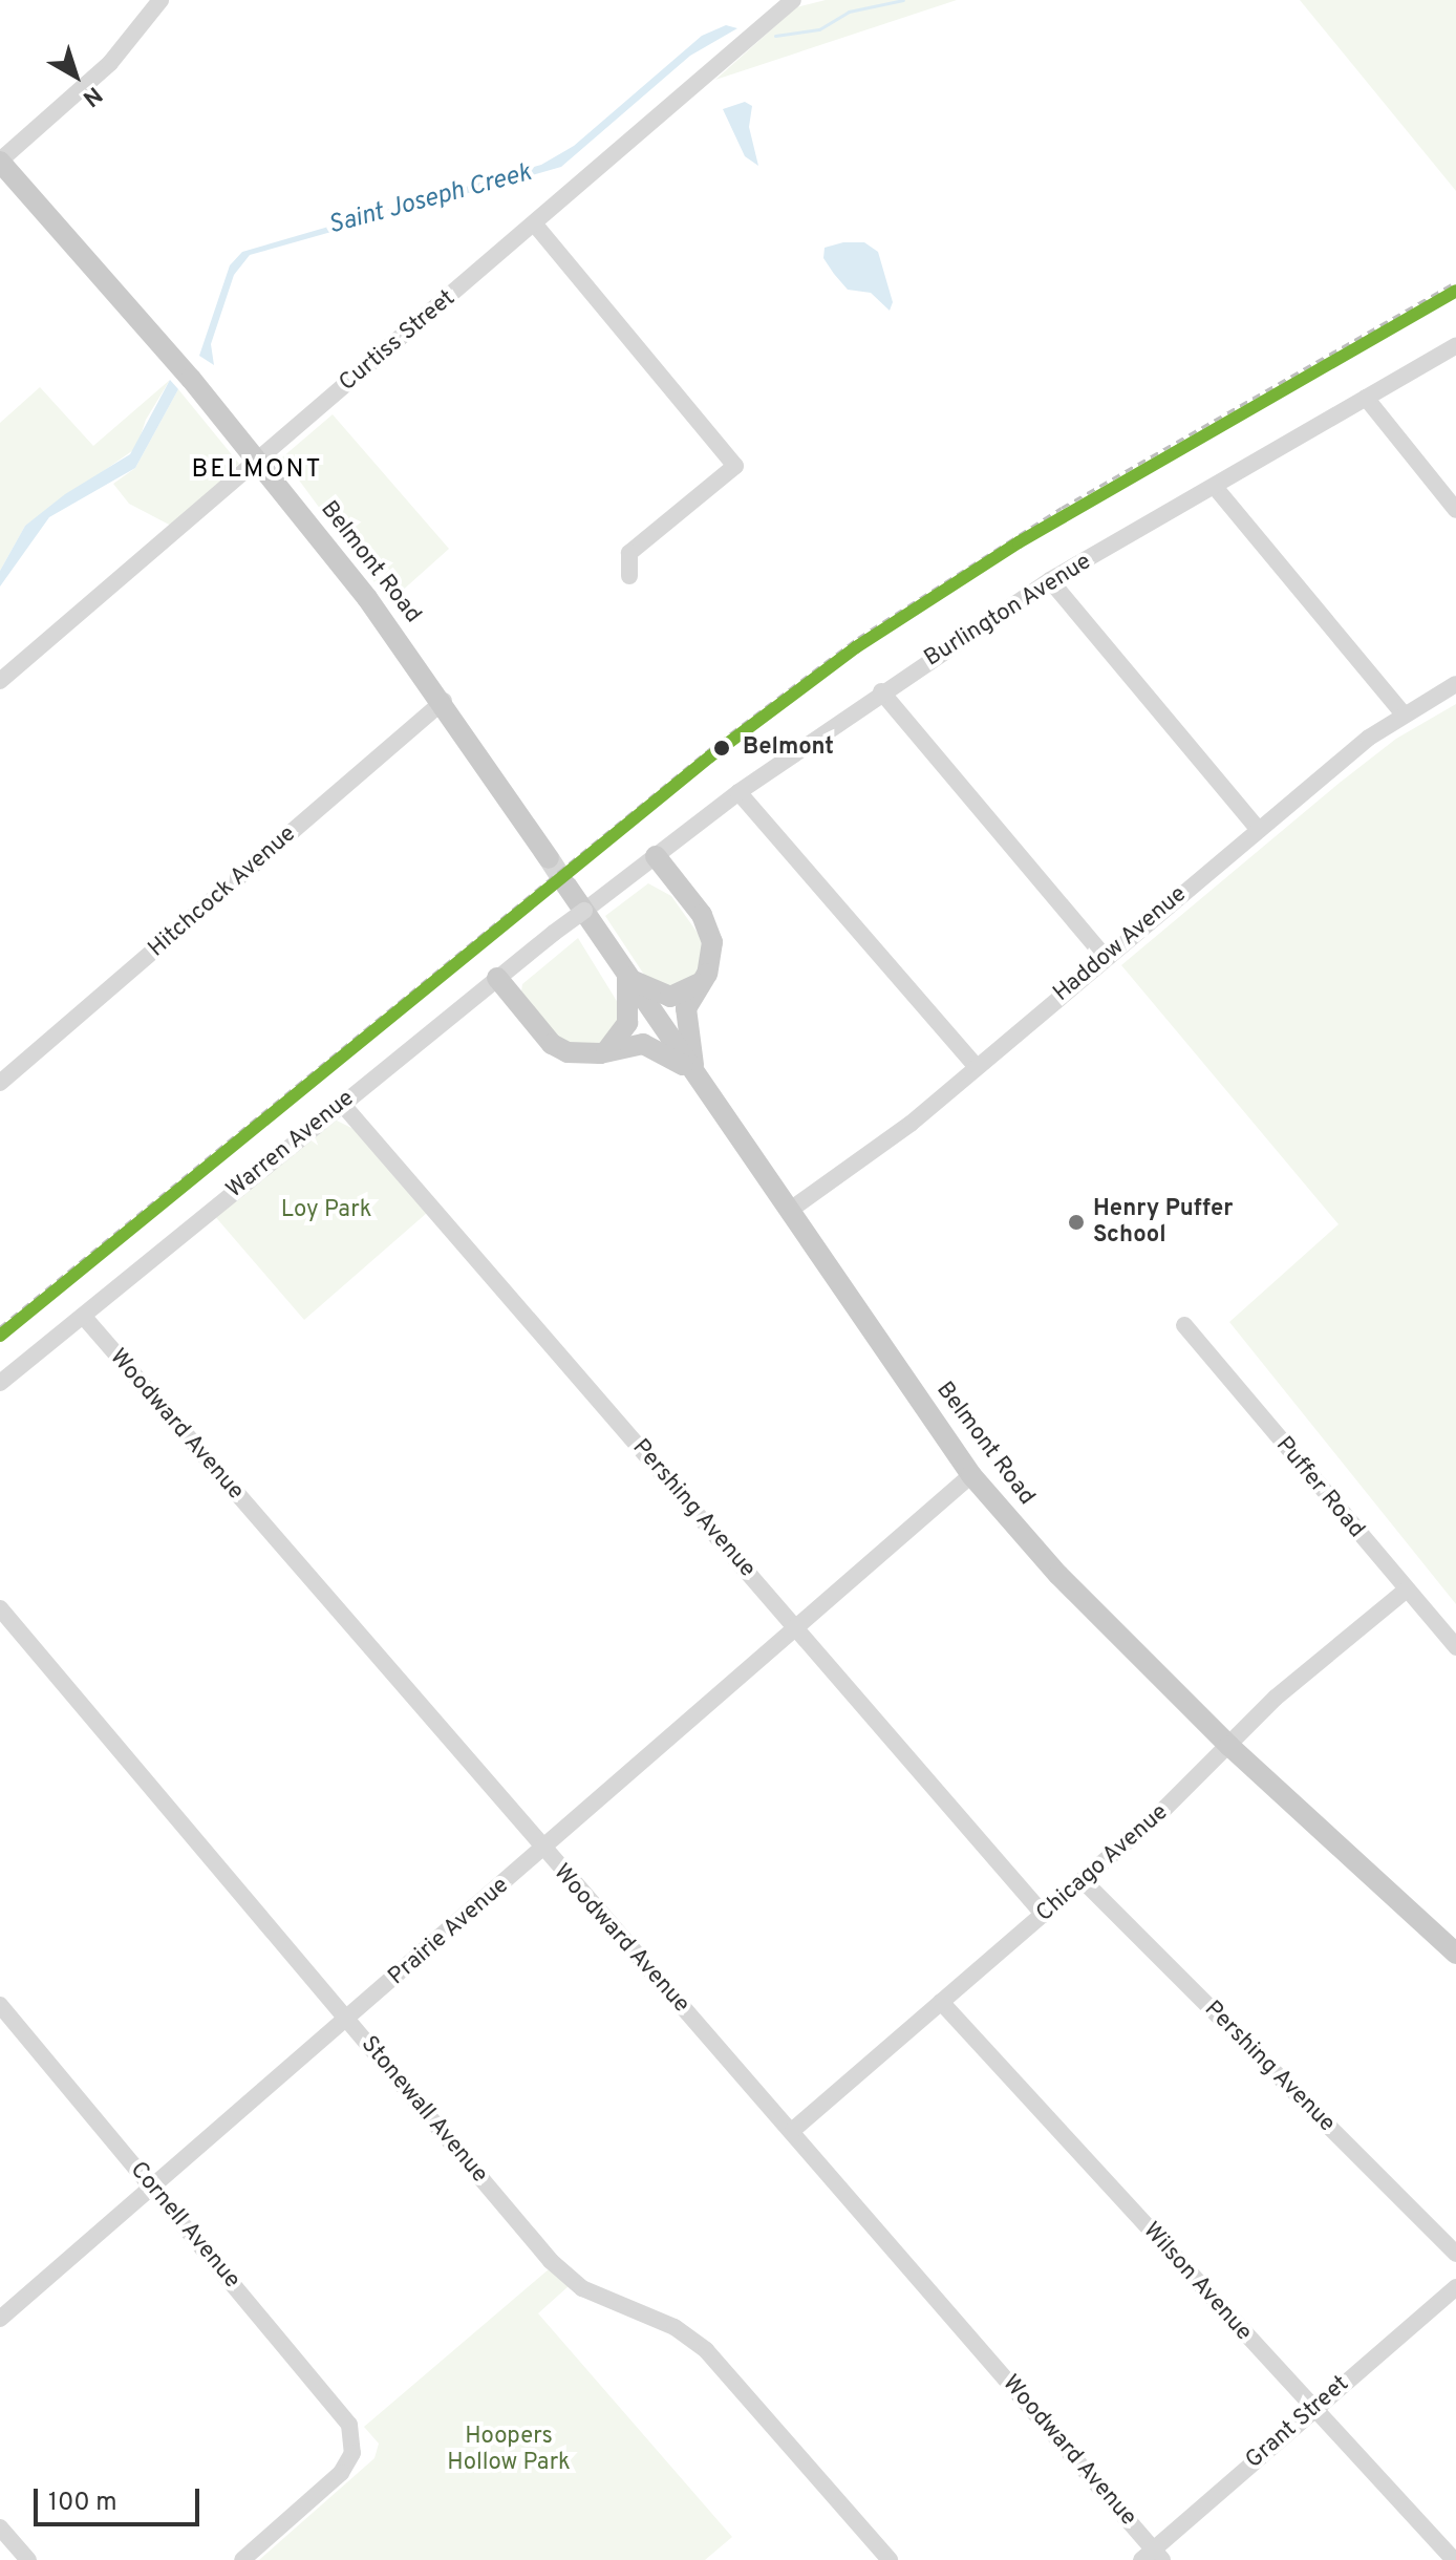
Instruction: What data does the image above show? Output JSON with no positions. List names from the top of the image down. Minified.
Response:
{"streets":{"main road":["Belmont Road"],"street":["Curtiss Street","Burlington Avenue","Hitchcock Avenue","Haddow Avenue","Warren Avenue","Woodward Avenue","Puffer Road","Pershing Avenue","Chicago Avenue","Prairie Avenue","Stonewall Avenue","Cornell Avenue","Wilson Avenue","Grant Street"]},"crossings":[["Curtiss Street","Belmont Road"],["Belmont Road","Hitchcock Avenue"],["Belmont Road","Haddow Avenue"],["Belmont Road","Chicago Avenue"],["Belmont Road","Prairie Avenue"],["Burlington Avenue","Warren Avenue"],["Warren Avenue","Woodward Avenue"],["Warren Avenue","Pershing Avenue"],["Woodward Avenue","Chicago Avenue"],["Woodward Avenue","Prairie Avenue"],["Woodward Avenue","Grant Street"],["Puffer Road","Chicago Avenue"],["Pershing Avenue","Chicago Avenue"],["Pershing Avenue","Prairie Avenue"],["Chicago Avenue","Wilson Avenue"],["Prairie Avenue","Stonewall Avenue"],["Prairie Avenue","Cornell Avenue"],["Wilson Avenue","Grant Street"]],"districts":["BELMONT"],"water":["Saint Joseph Creek"],"parks":["Loy Park","Hoopers Hollow Park"],"places":["Belmont","Henry Puffer School"],"scale_bar":"100 m","north":"bottom right"}
